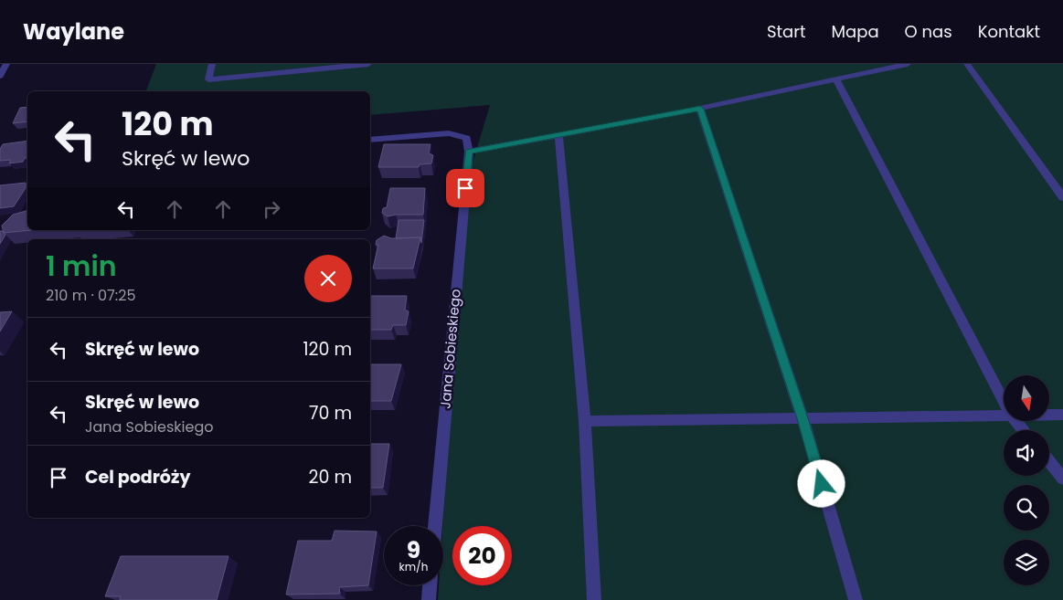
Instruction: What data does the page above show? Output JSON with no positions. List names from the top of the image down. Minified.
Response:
{"streets":{"street":["Jana Sobieskiego"]},"north":"bottom","page":{"header":"Waylane","nav":["Start","Mapa","O nas","Kontakt"],"turn":["120 m","Skręć w lewo"],"heading":["1 min","210 m · 07:25"],"list":[{"name":"Skręć w lewo","value":"120 m"},{"name":"Skręć w lewo","note":"Jana Sobieskiego","value":"70 m"},{"name":"Cel podróży","value":"20 m"}],"speed":"9 km/h","limit":"20"}}
